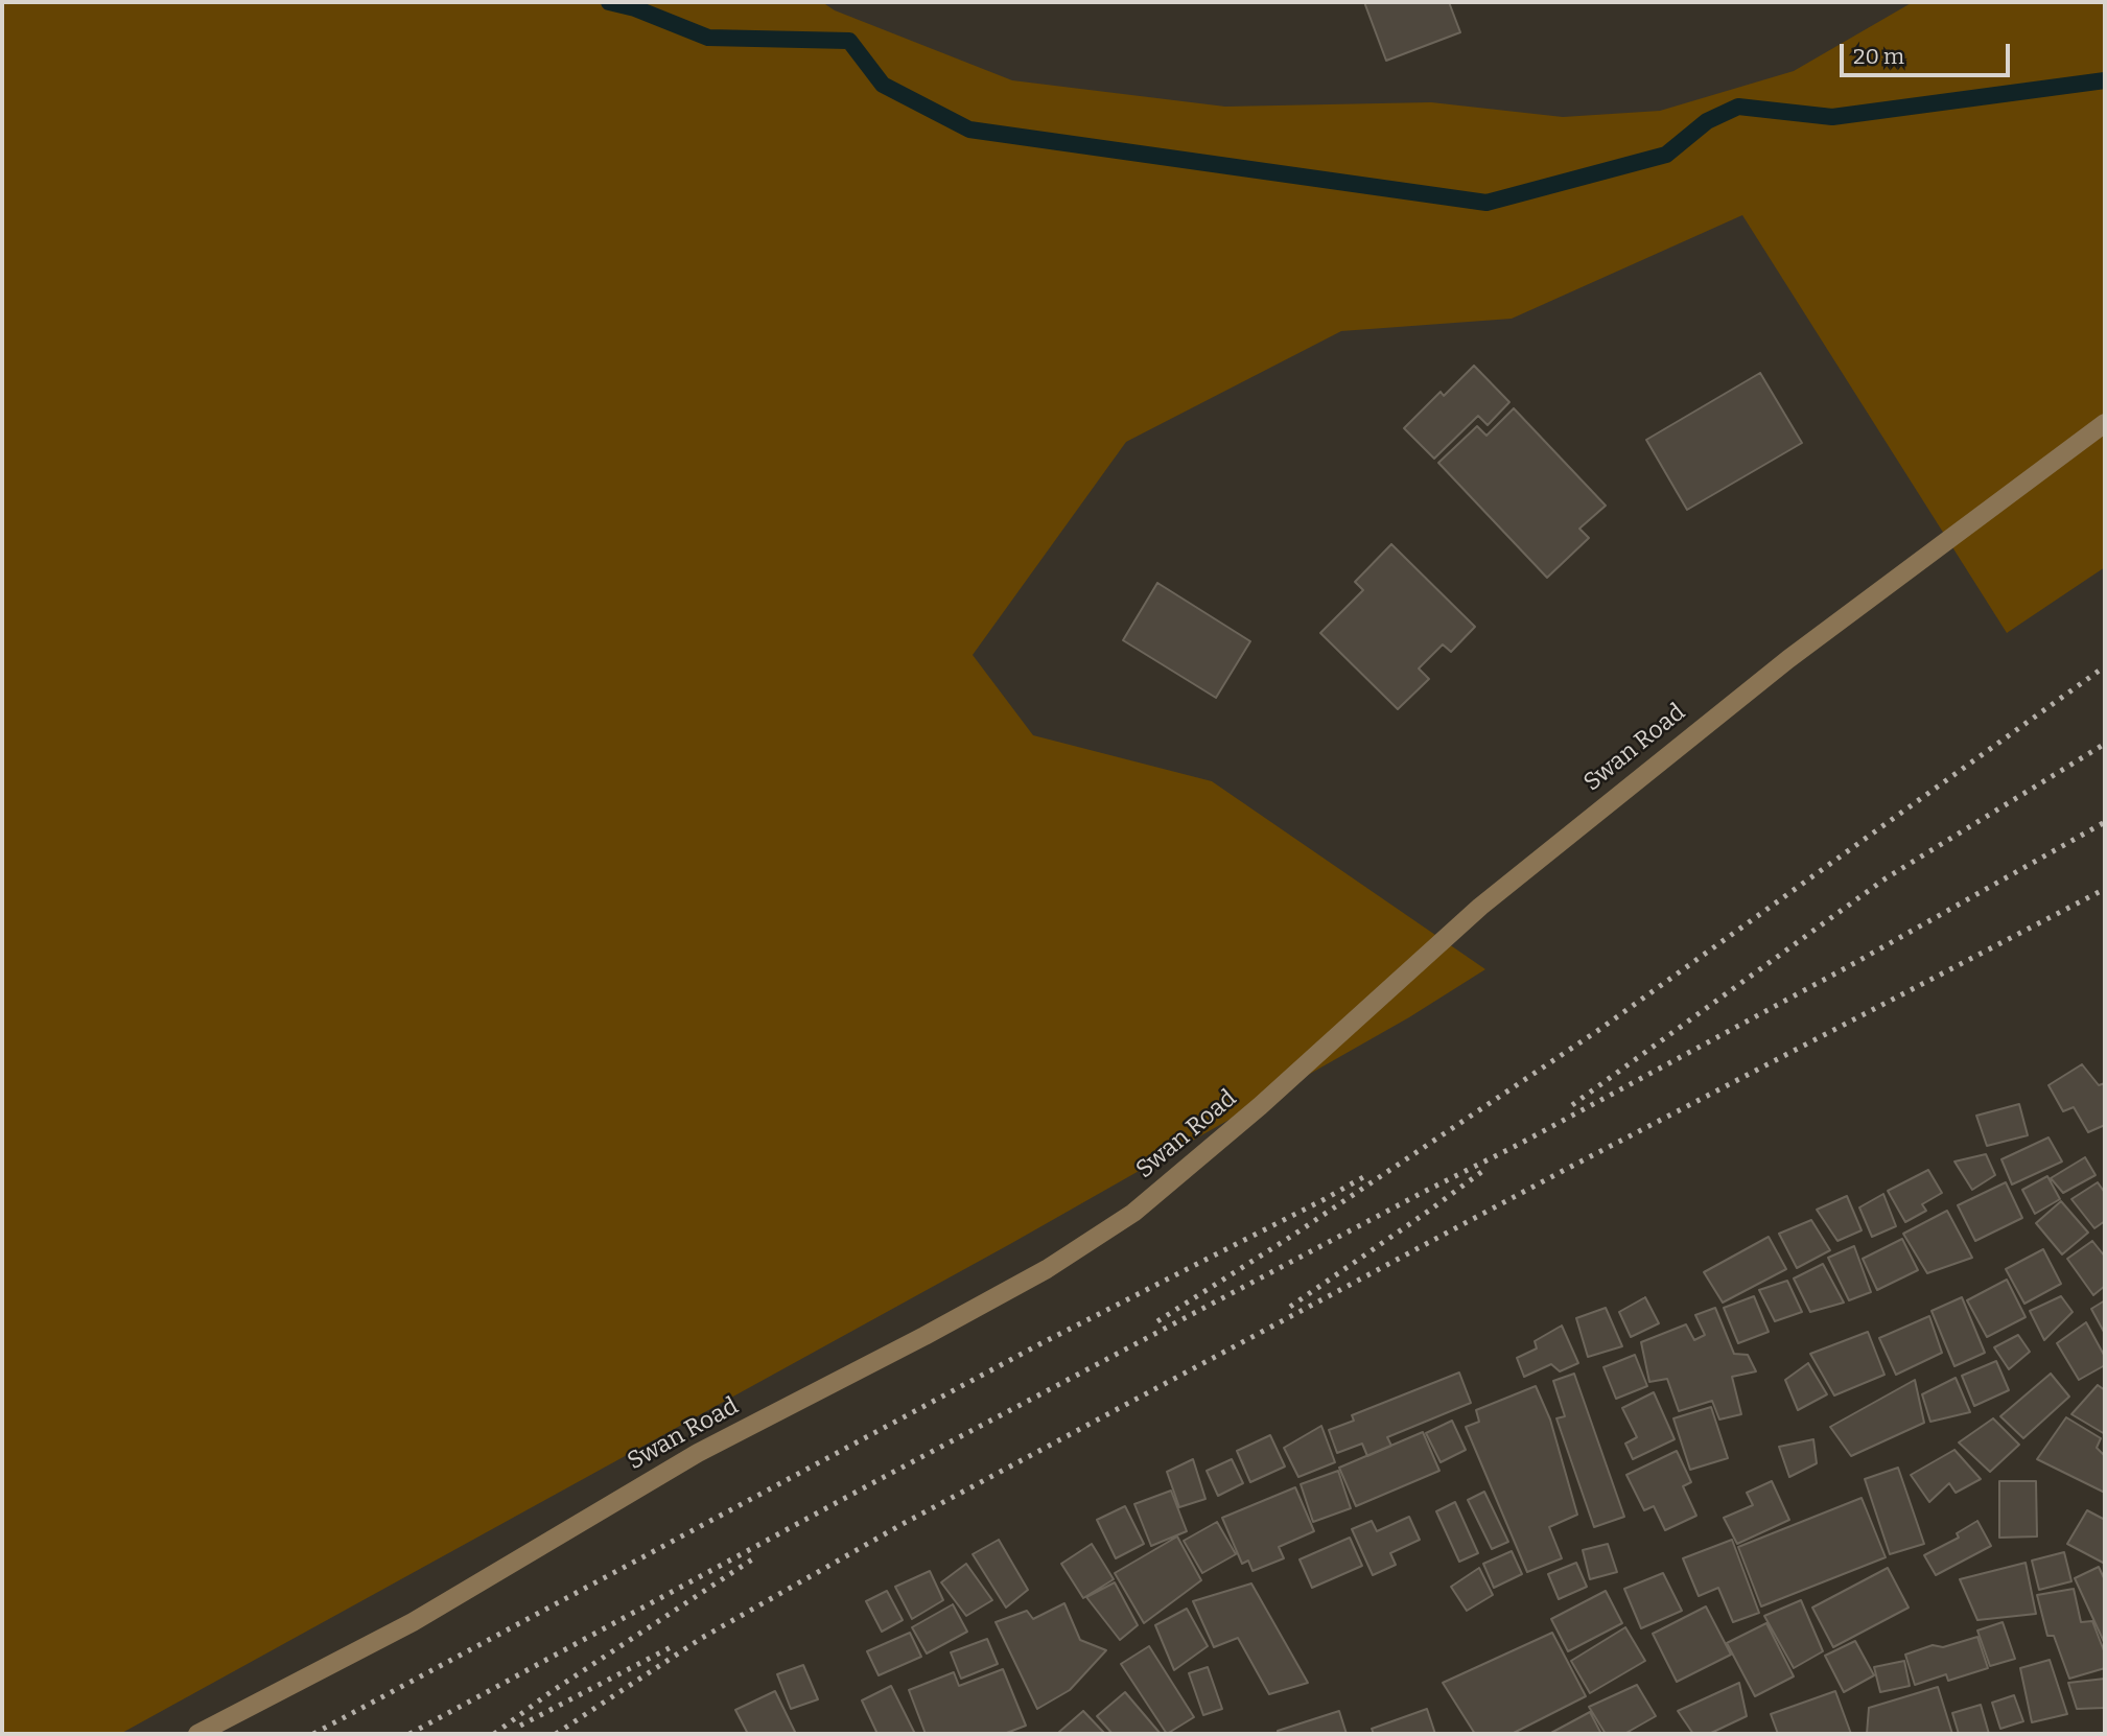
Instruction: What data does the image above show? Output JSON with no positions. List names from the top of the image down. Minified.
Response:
{"streets":{"street":["Swan Road"]},"scale_bar":"20 m"}
